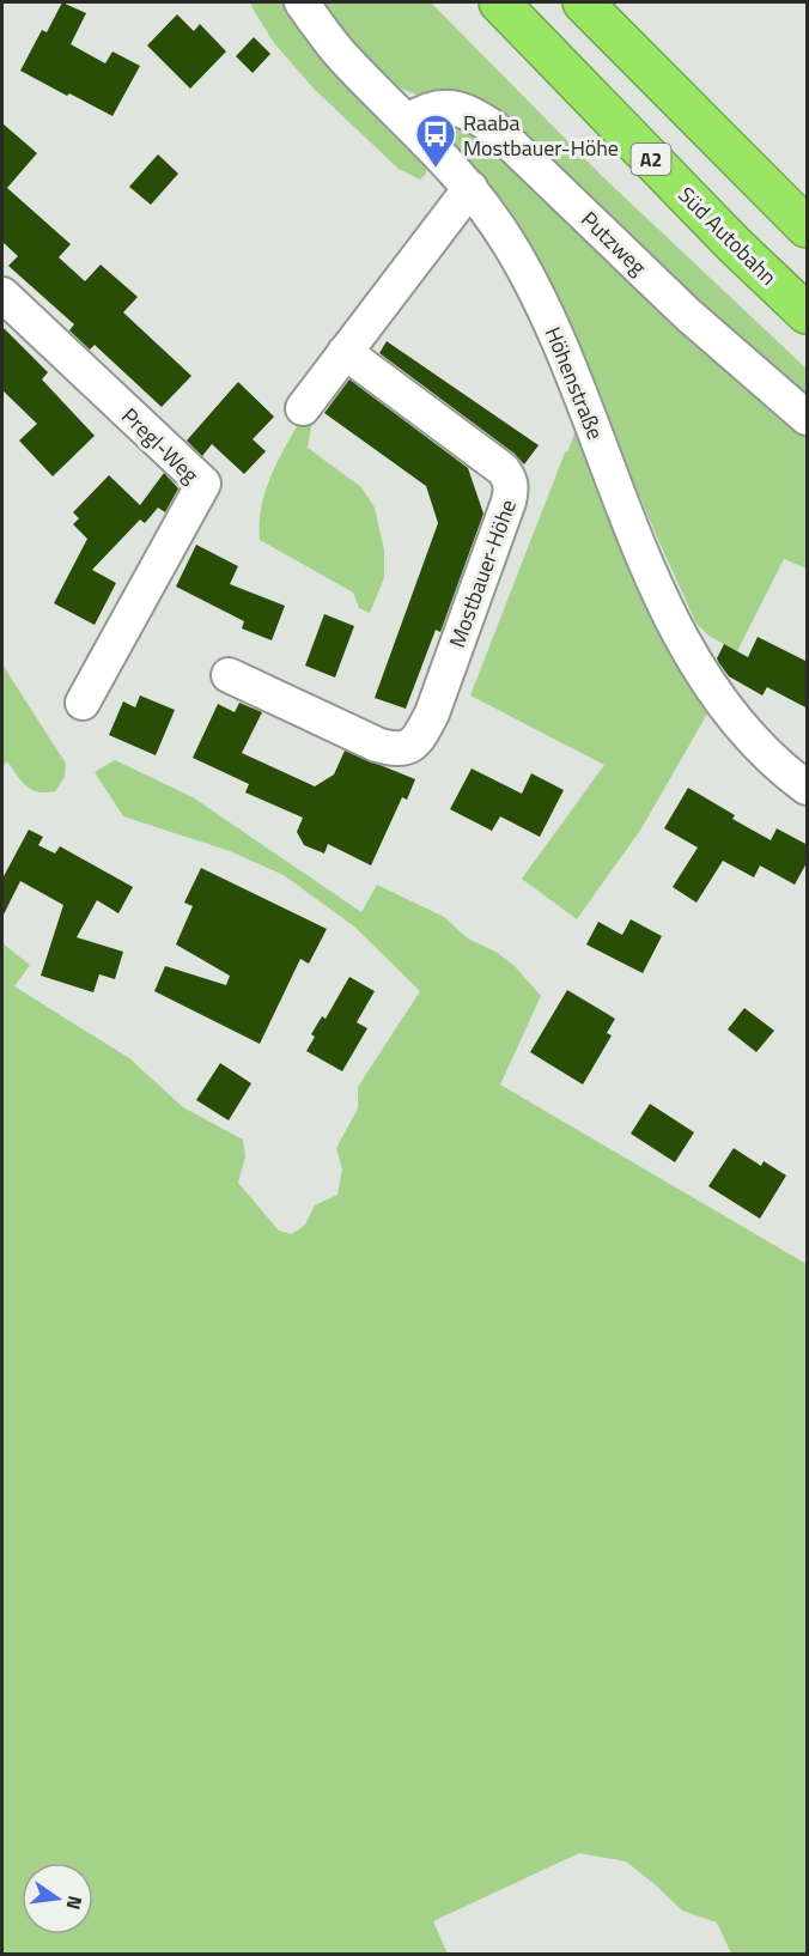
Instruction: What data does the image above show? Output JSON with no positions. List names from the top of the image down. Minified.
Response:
{"streets":{"highway":["A2","Süd Autobahn"],"street":["Putzweg","Höhenstraße","Pregl-Weg","Mostbauer-Höhe"]},"crossings":[["Putzweg","Höhenstraße"]],"places":{"bus stop":["Raaba Mostbauer-Höhe"]},"north":"right"}
